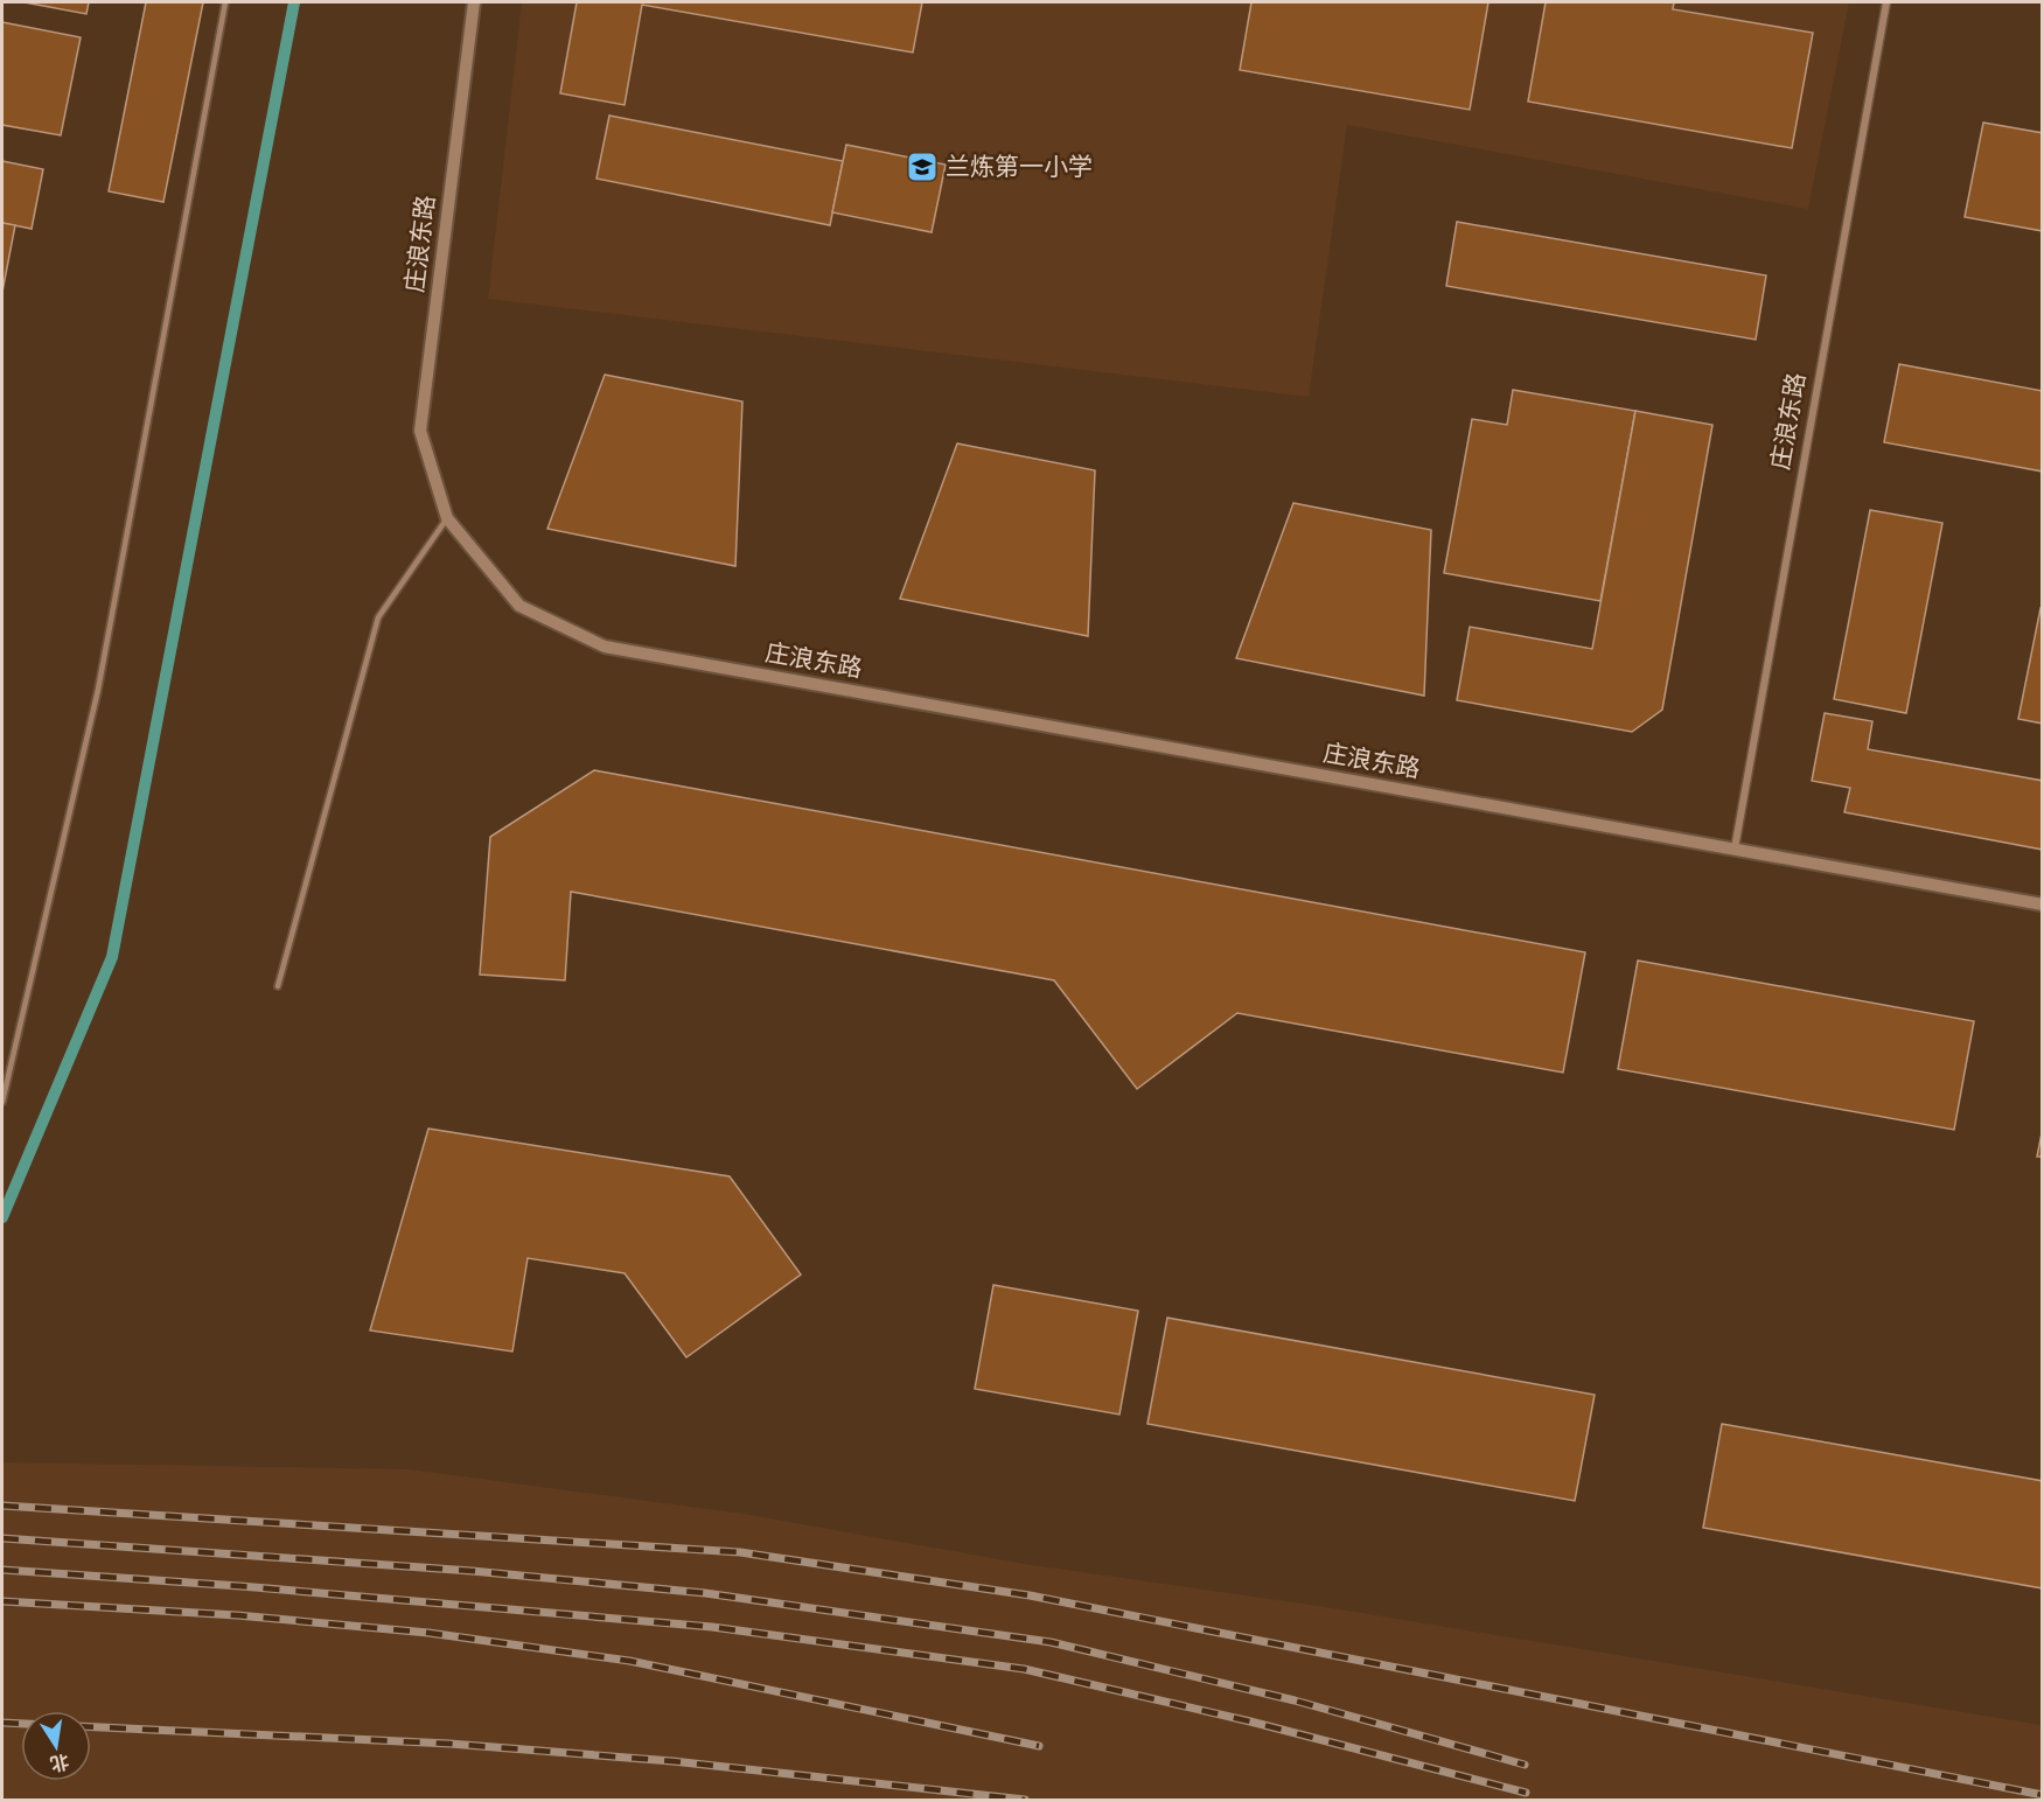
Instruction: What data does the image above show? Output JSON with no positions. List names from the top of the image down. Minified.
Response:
{"streets":{"street":["庄浪东路"]},"places":{"school or university":["兰炼第一小学"]},"north":"bottom"}
